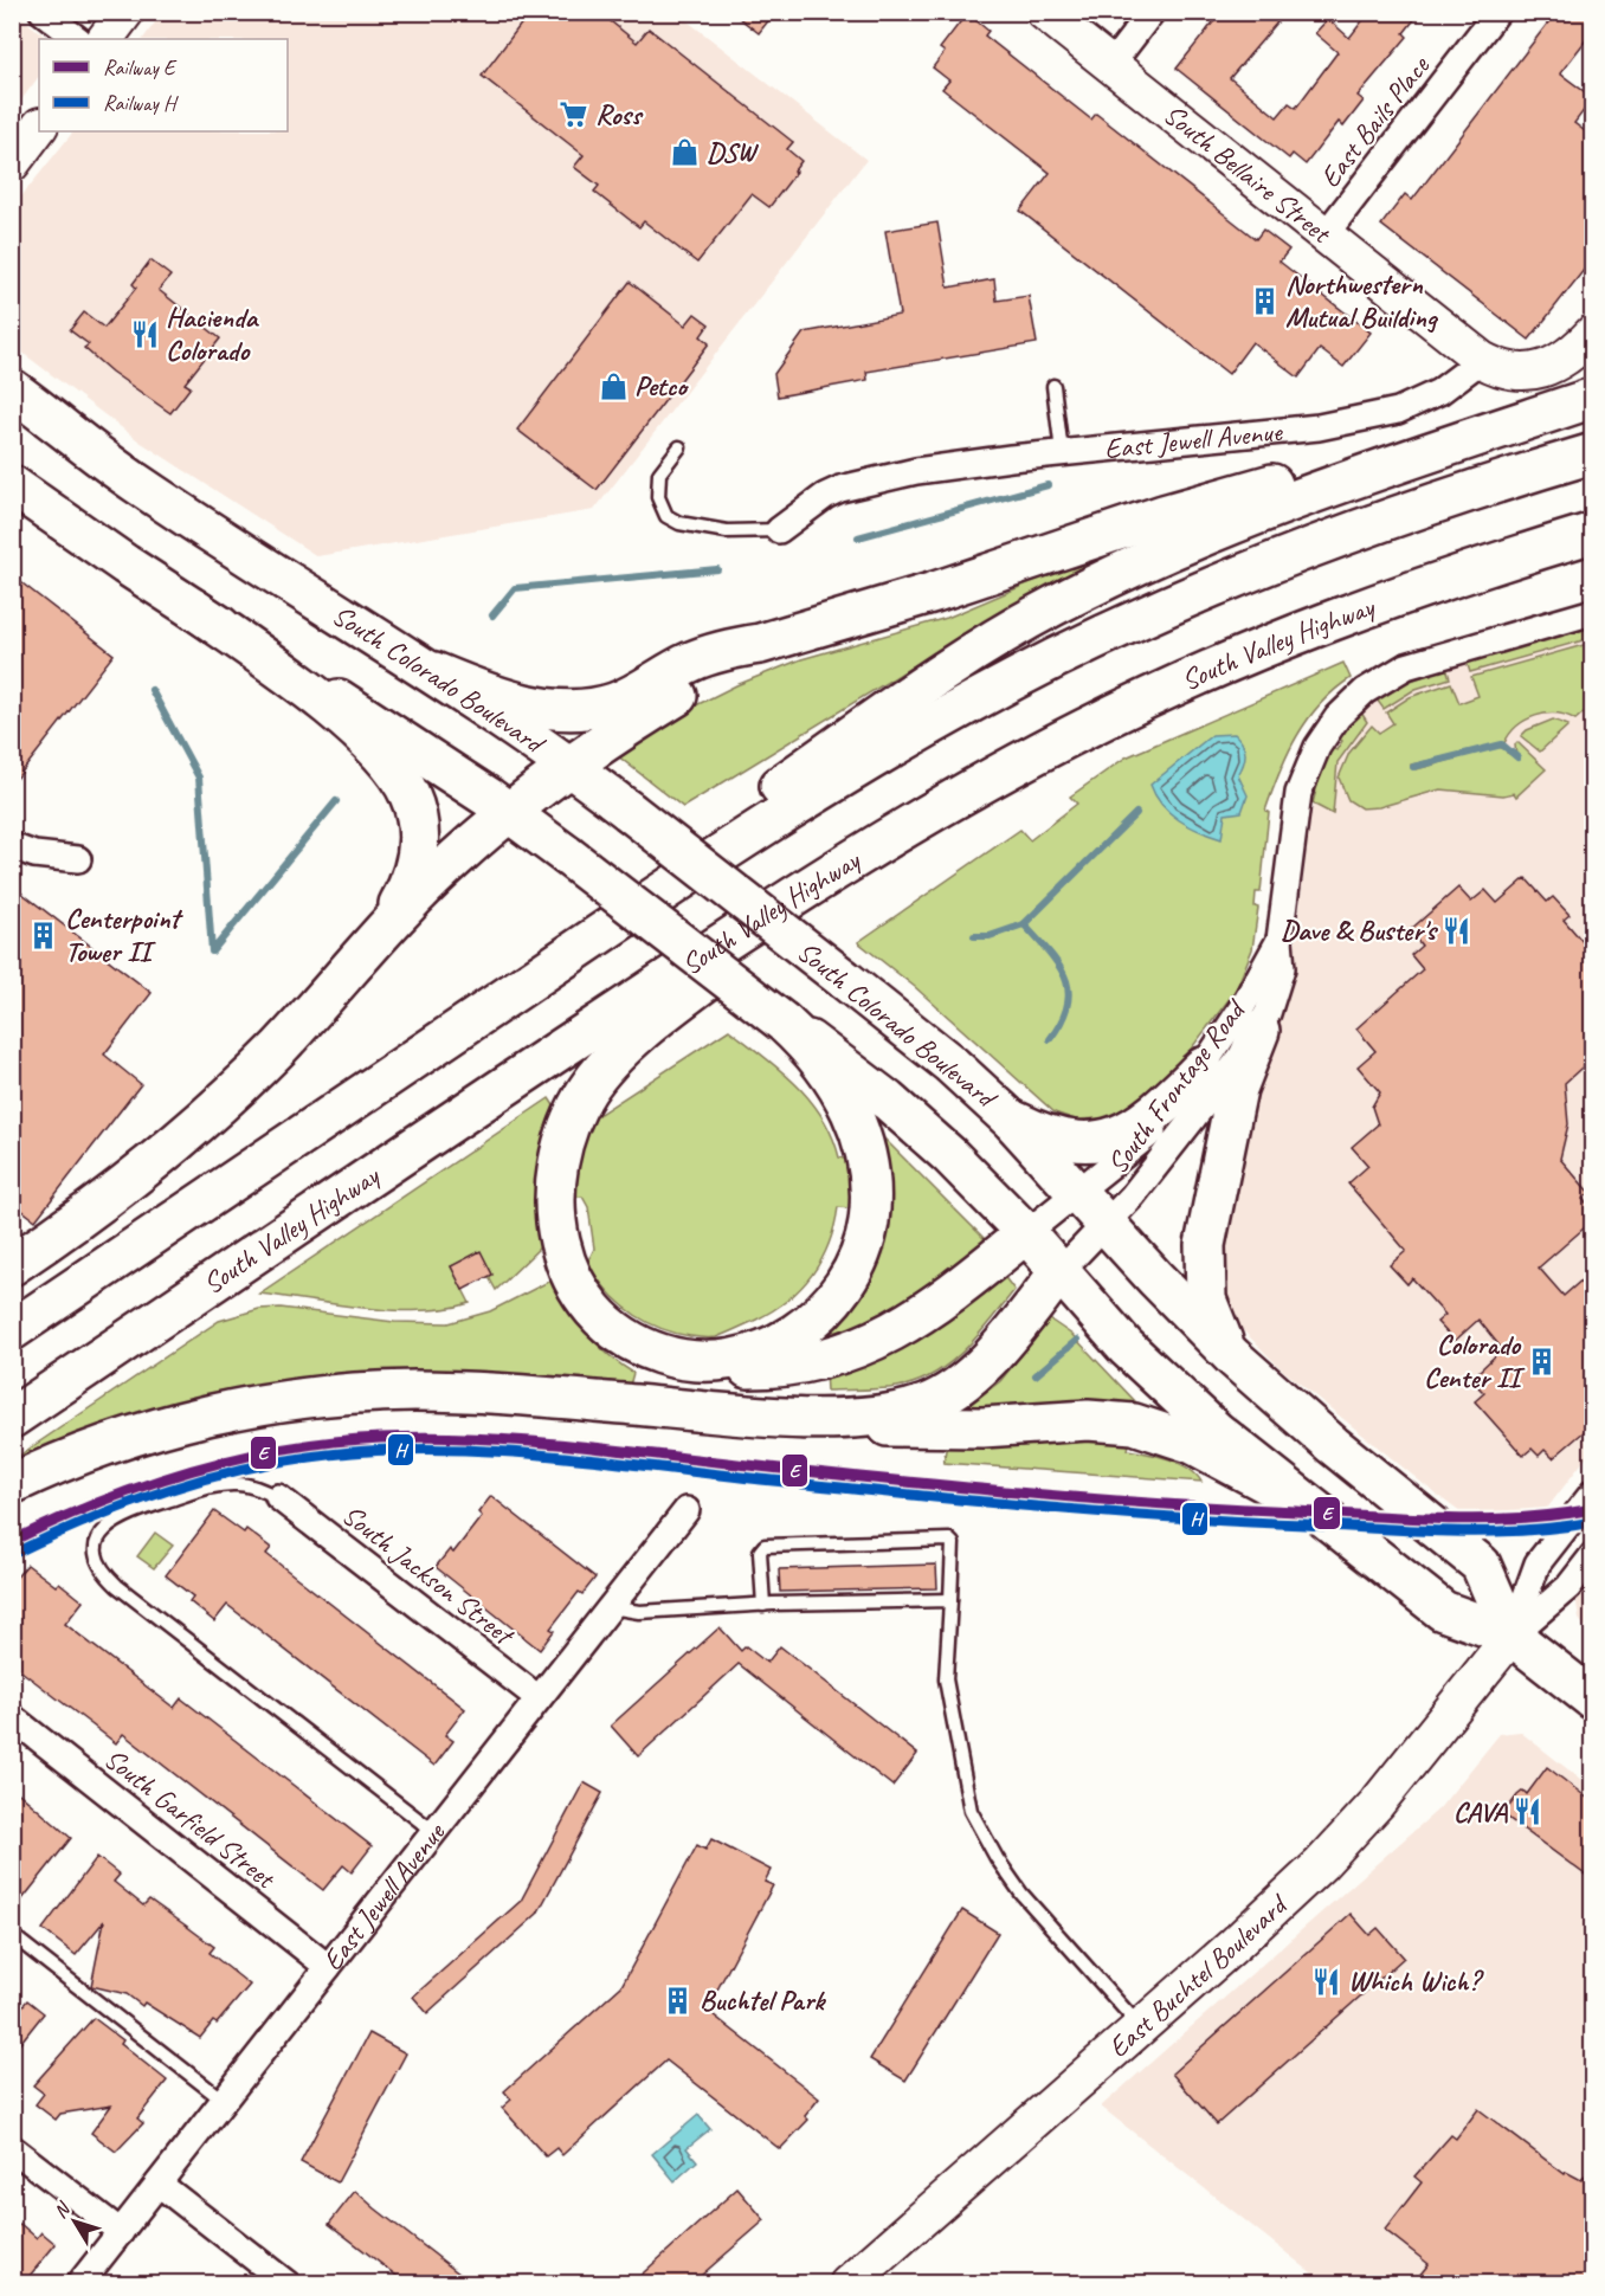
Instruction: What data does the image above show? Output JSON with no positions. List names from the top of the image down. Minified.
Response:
{"streets":{"main road":["South Bellaire Street","South Valley Highway","South Colorado Boulevard","East Buchtel Boulevard"],"street":["East Bails Place","East Jewell Avenue","South Frontage Road","South Jackson Street","South Garfield Street"]},"crossings":[["East Bails Place","South Bellaire Street"],["South Bellaire Street","East Jewell Avenue"],["East Jewell Avenue","South Jackson Street"],["East Jewell Avenue","South Garfield Street"],["South Colorado Boulevard","South Frontage Road"],["South Colorado Boulevard","East Buchtel Boulevard"]],"places":{"supermarket":["Ross"],"shop":["DSW","Petco"],"building":["Northwestern Mutual Building","Centerpoint Tower II","Colorado Center II","Buchtel Park"],"restaurant":["Hacienda Colorado","Dave & Buster's","CAVA","Which Wich?"]},"lines":["rail line E","rail line H"],"legend":["Railway E","Railway H"],"north":"top left"}
